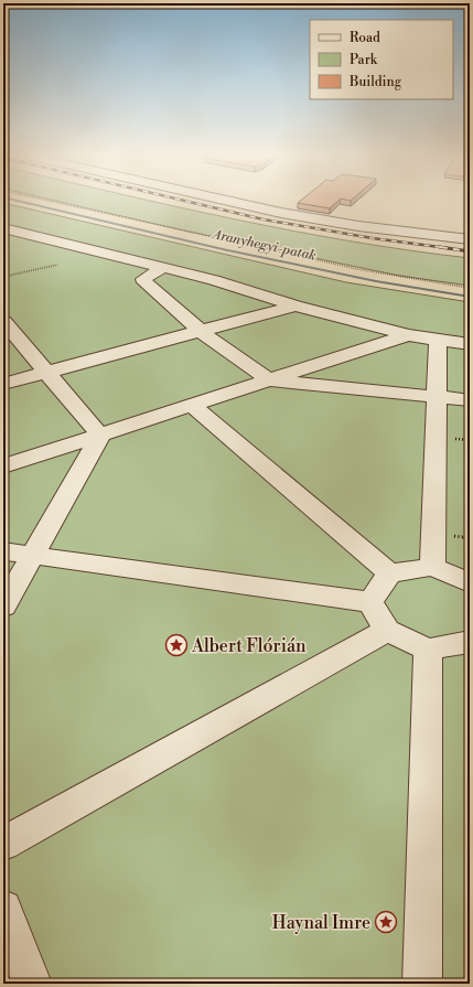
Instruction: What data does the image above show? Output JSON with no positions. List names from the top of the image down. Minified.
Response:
{"water":["Aranyhegyi-patak"],"places":{"place":["Albert Flórián","Haynal Imre"]},"legend":["Road","Park","Building"]}
